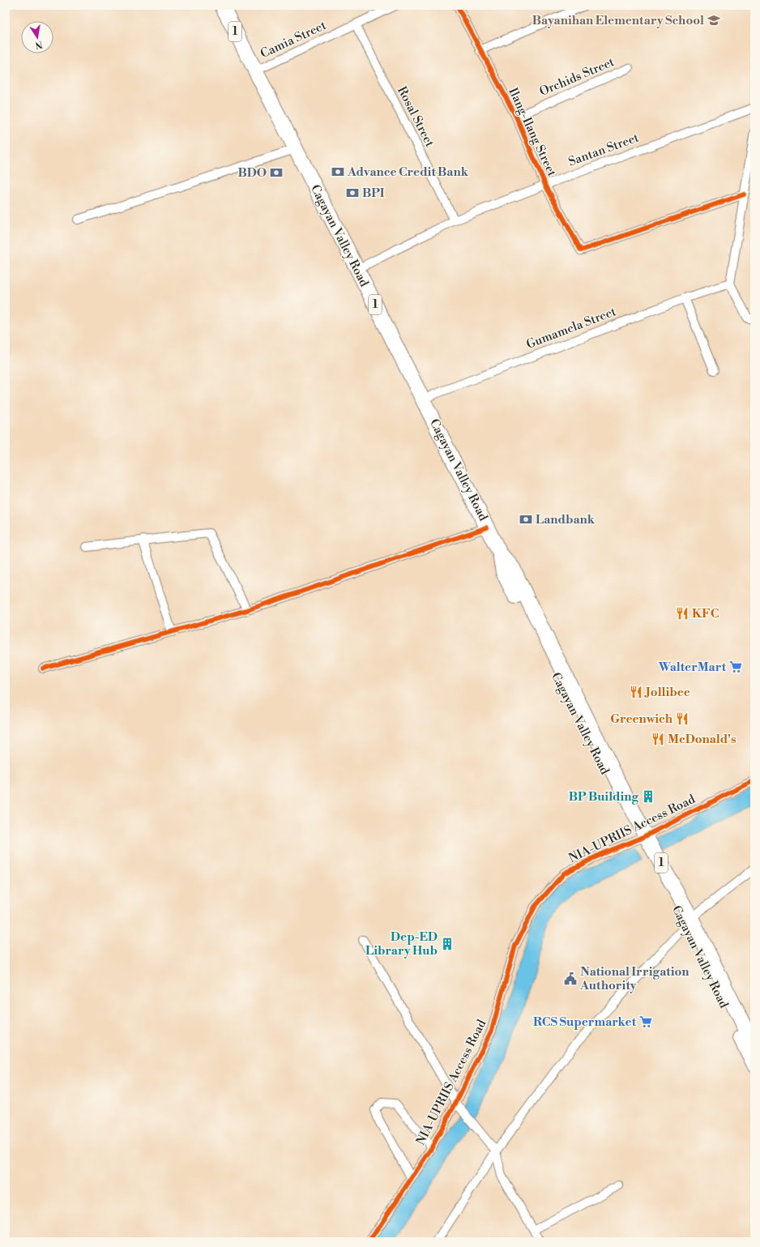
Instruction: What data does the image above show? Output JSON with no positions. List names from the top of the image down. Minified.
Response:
{"streets":{"highway":["1","Cagayan Valley Road"],"street":["Camia Street","Orchids Street","Rosal Street","Ilang-Ilang Street","Santan Street","Gumamela Street","NIA-UPRIIS Access Road"]},"crossings":[["Camia Street","Rosal Street"],["Camia Street","Cagayan Valley Road"],["Orchids Street","Ilang-Ilang Street"],["Rosal Street","Santan Street"],["Ilang-Ilang Street","Santan Street"],["Santan Street","Cagayan Valley Road"],["Cagayan Valley Road","Gumamela Street"],["Cagayan Valley Road","NIA-UPRIIS Access Road"]],"places":{"school or university":["Bayanihan Elementary School"],"bank":["Advance Credit Bank","BDO","BPI","Landbank"],"restaurant":["KFC","Jollibee","Greenwich","McDonald's"],"supermarket":["WalterMart","RCS Supermarket"],"building":["BP Building","Dep-ED Library Hub"],"public building":["National Irrigation Authority"]},"north":"bottom"}
